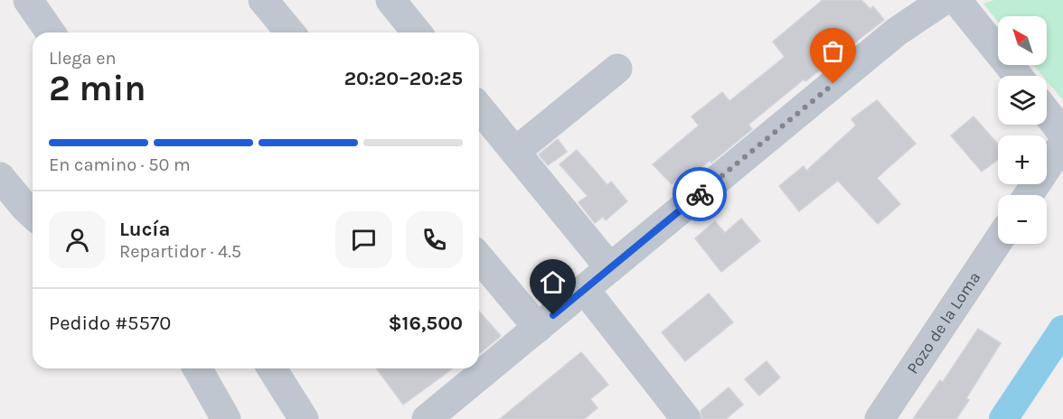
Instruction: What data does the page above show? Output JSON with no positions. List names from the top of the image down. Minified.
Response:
{"streets":{"street":["Pozo de la Loma"]},"north":"top left","page":{"map_buttons":["+","−"],"heading":["2 min","Llega en","20:20–20:25"],"panel":["Lucía","Repartidor · 4.5","Pedido #5570","$16,500"],"bar":"En camino · 50 m"}}
